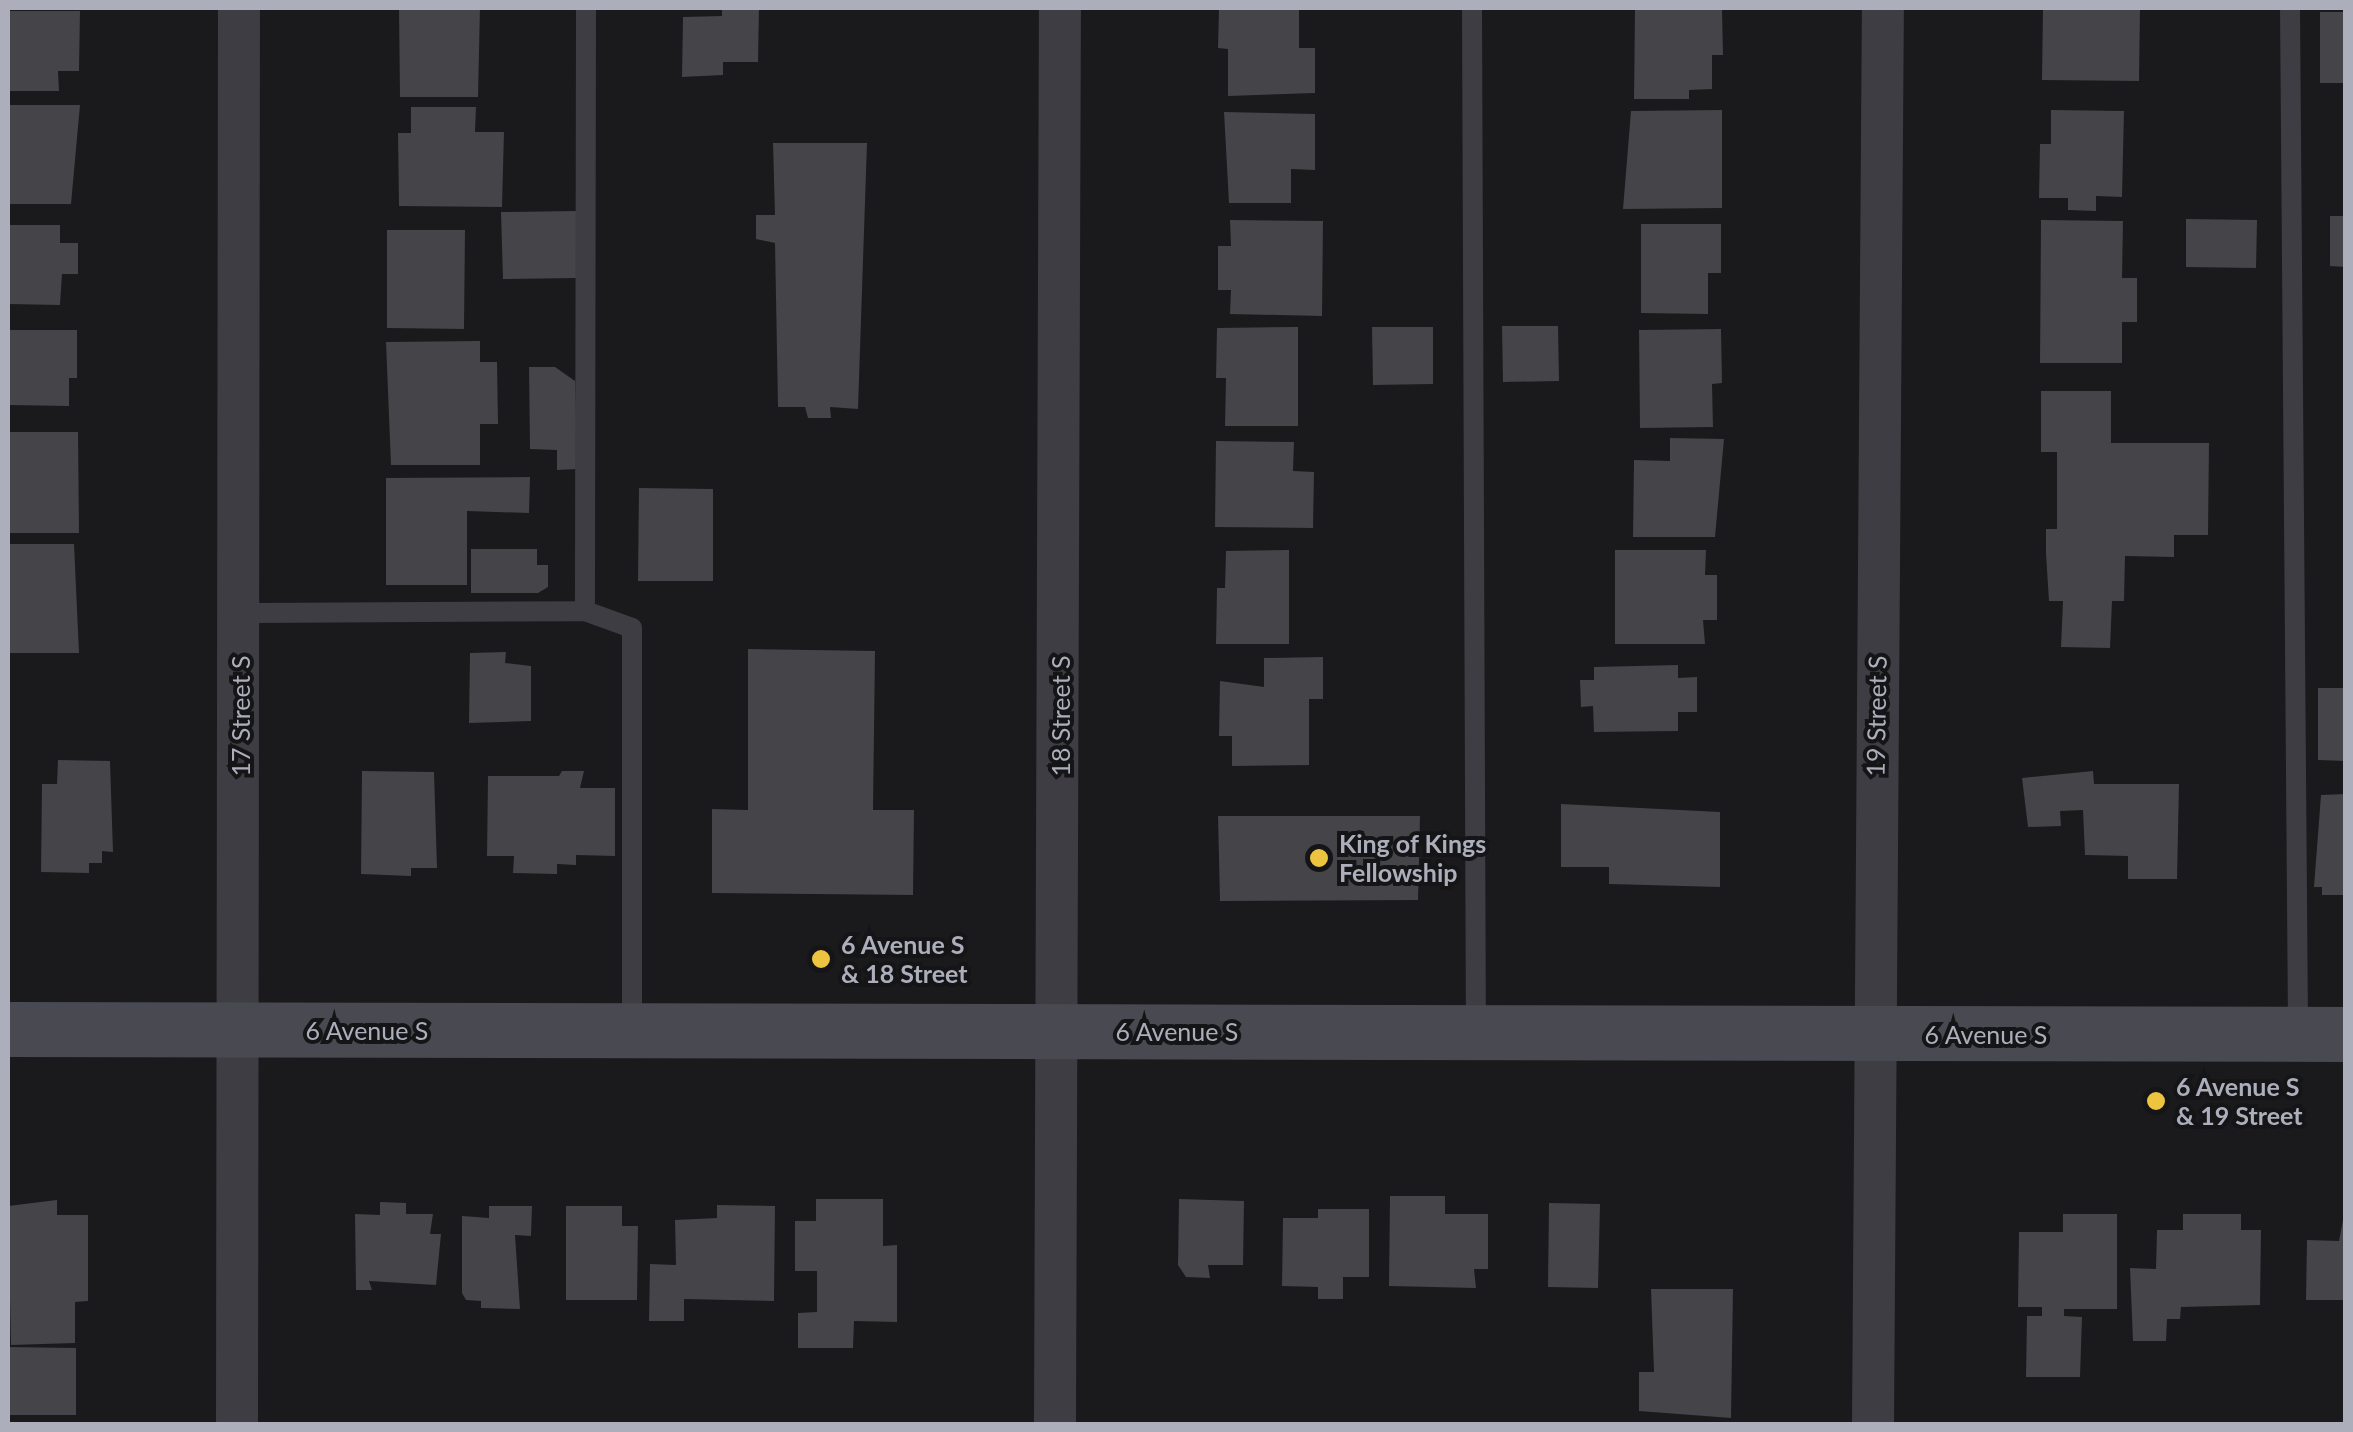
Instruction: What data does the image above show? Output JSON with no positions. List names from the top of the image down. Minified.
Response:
{"streets":{"main road":["6 Avenue S"],"street":["17 Street S","18 Street S","19 Street S"]},"crossings":[["17 Street S","6 Avenue S"],["18 Street S","6 Avenue S"],["19 Street S","6 Avenue S"]],"places":["King of Kings Fellowship","6 Avenue S & 18 Street","6 Avenue S & 19 Street"]}
